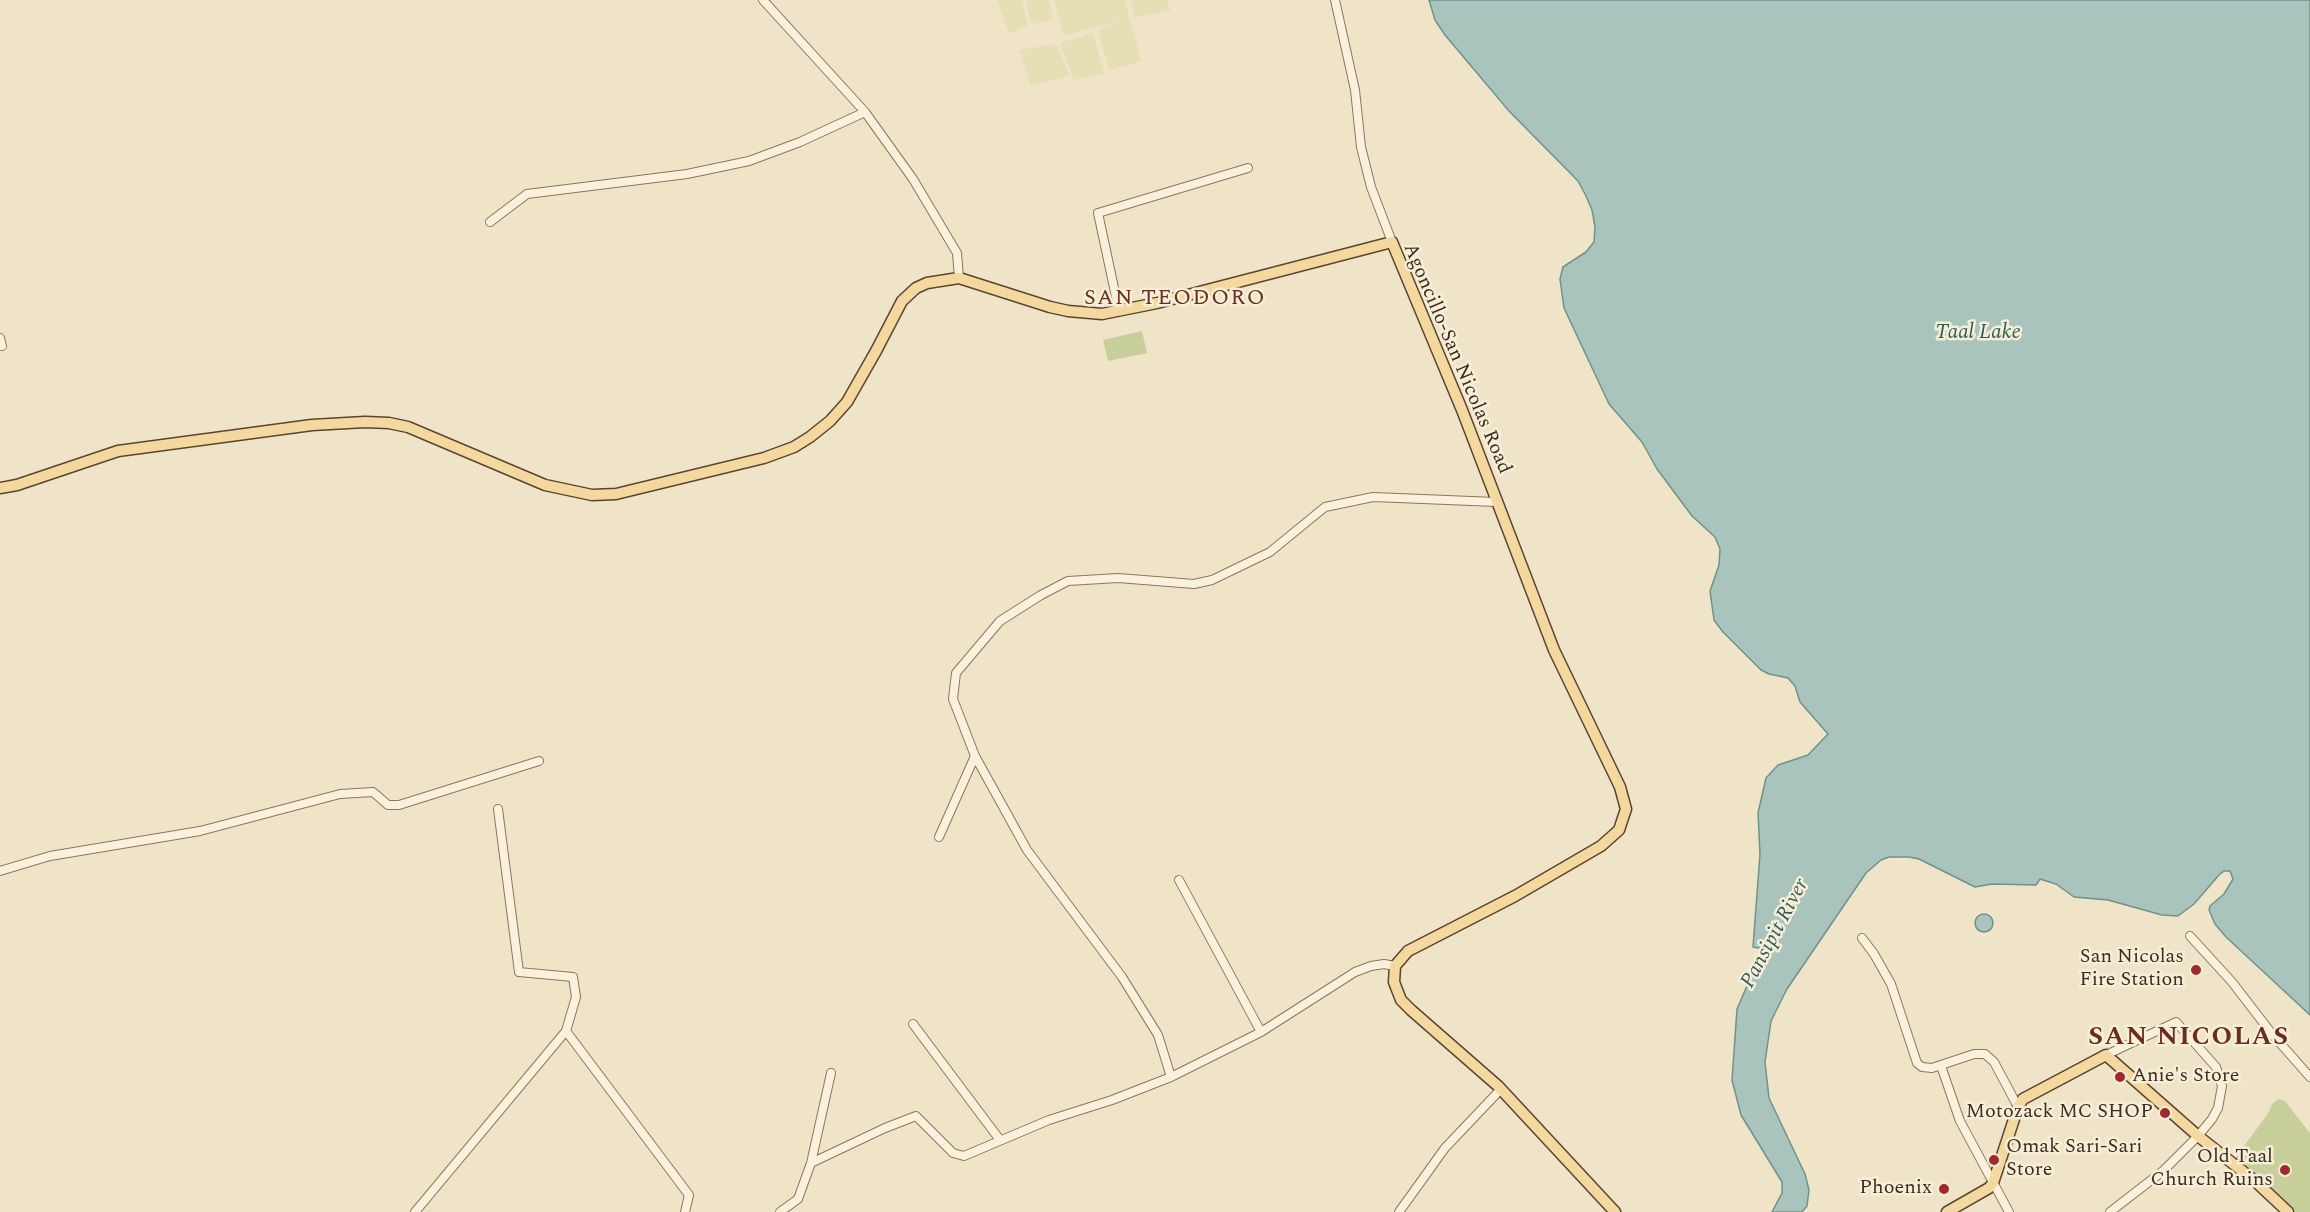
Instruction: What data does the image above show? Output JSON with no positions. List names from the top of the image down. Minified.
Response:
{"streets":{"main road":["Agoncillo-San Nicolas Road"]},"districts":["SAN TEODORO","SAN NICOLAS"],"water":["Taal Lake","Pansipit River"],"places":["San Nicolas Fire Station","Anie's Store","Motozack MC SHOP","Omak Sari-Sari Store","Old Taal Church Ruins","Phoenix"]}
